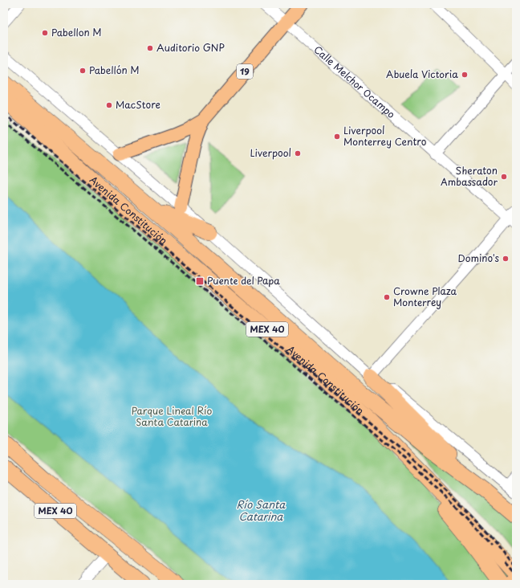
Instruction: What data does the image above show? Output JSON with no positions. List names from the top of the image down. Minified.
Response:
{"streets":{"highway":["Avenida Constitución","MEX 40"],"main road":["19"],"street":["Calle Melchor Ocampo"]},"crossings":[["19","Calle Melchor Ocampo"]],"water":["Río Santa Catarina"],"parks":["Parque Lineal Río Santa Catarina"],"places":{"other":["Pabellon M","Auditorio GNP","Pabellón M","Abuela Victoria","MacStore","Liverpool Monterrey Centro","Liverpool","Sheraton Ambassador","Domino's","Crowne Plaza Monterrey"],"transit":["Puente del Papa"]}}
